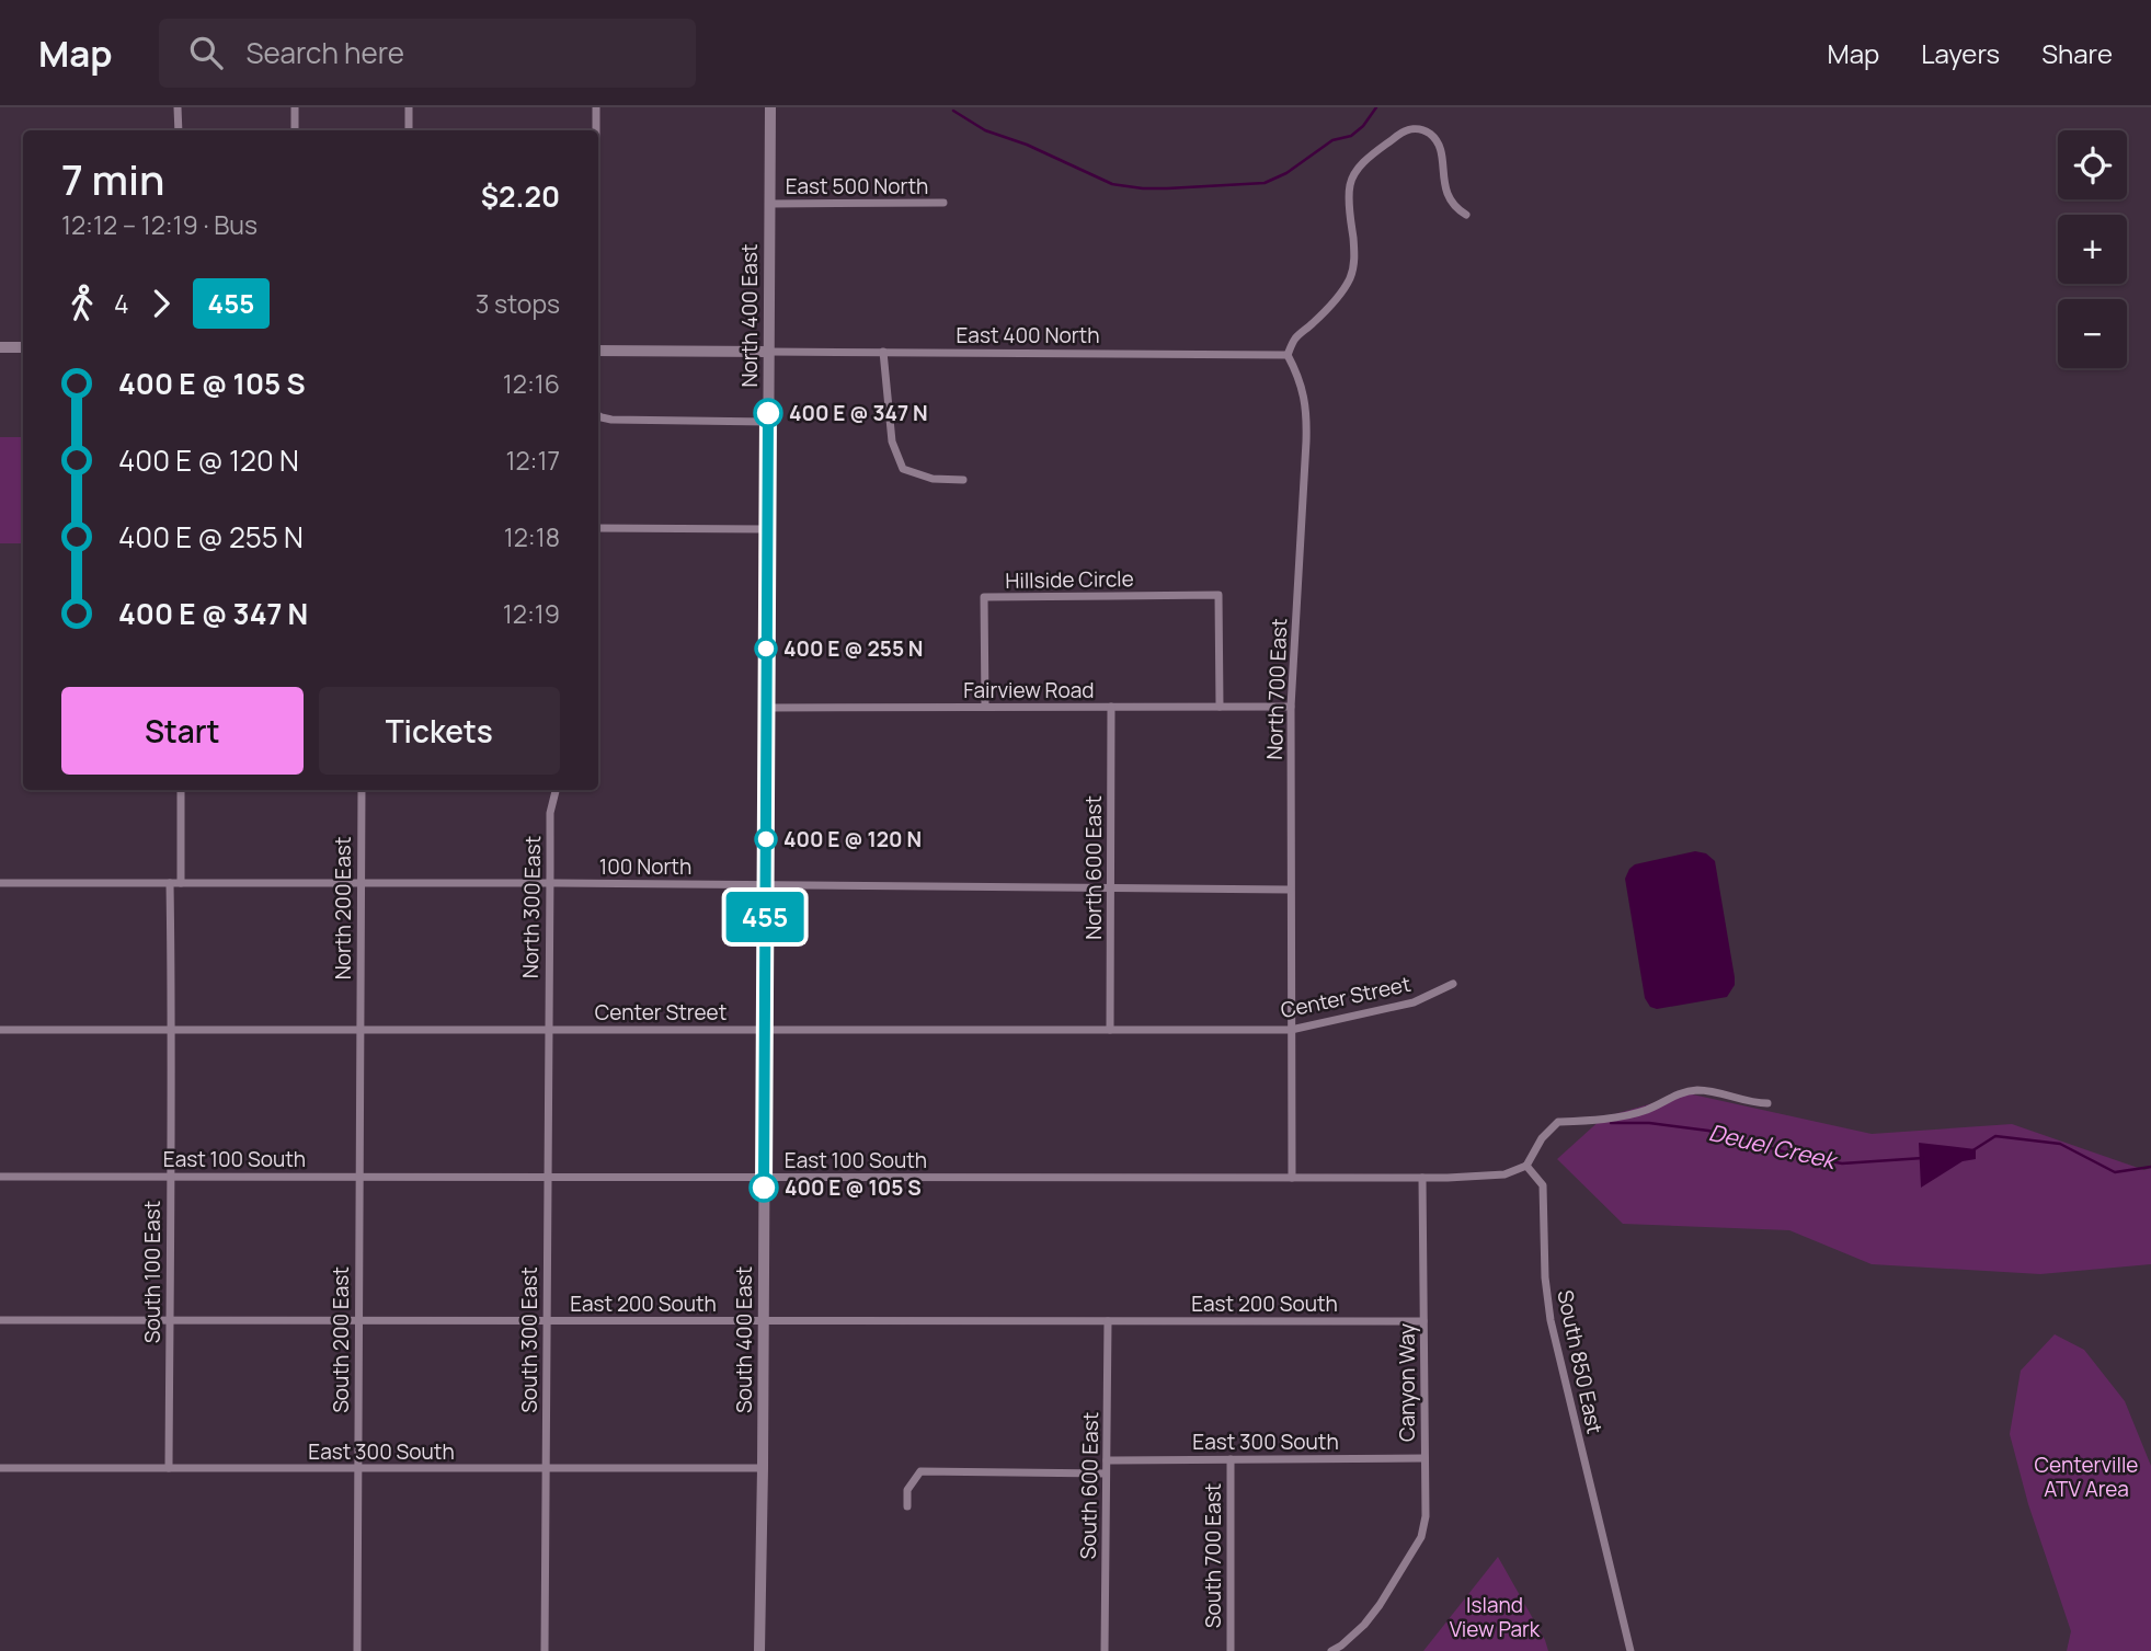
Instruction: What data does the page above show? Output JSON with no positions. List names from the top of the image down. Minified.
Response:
{"streets":{"street":["East 500 North","North 400 East","East 400 North","Hillside Circle","North 700 East","Fairview Road","100 North","North 600 East","North 300 East","North 200 East","Center Street","East 100 South","South 100 East","East 200 South","South 200 East","South 300 East","South 400 East","South 850 East","Canyon Way","East 300 South","South 600 East","South 700 East"]},"crossings":[["East 500 North","North 400 East"],["North 400 East","East 400 North"],["North 400 East","Fairview Road"],["North 400 East","100 North"],["North 400 East","Center Street"],["North 400 East","South 400 East"],["East 400 North","North 700 East"],["Hillside Circle","Fairview Road"],["North 700 East","Fairview Road"],["North 700 East","100 North"],["North 700 East","Center Street"],["Fairview Road","North 600 East"],["100 North","North 600 East"],["100 North","North 300 East"],["100 North","North 200 East"],["100 North","South 100 East"],["North 600 East","Center Street"],["North 300 East","Center Street"],["North 300 East","South 300 East"],["North 200 East","Center Street"],["North 200 East","South 200 East"],["Center Street","South 100 East"],["Center Street","South 200 East"],["Center Street","South 300 East"],["Center Street","South 400 East"],["East 100 South","South 100 East"],["East 100 South","South 200 East"],["East 100 South","South 300 East"],["East 100 South","South 400 East"],["East 100 South","South 850 East"],["East 100 South","Canyon Way"],["South 100 East","East 200 South"],["South 100 East","East 300 South"],["East 200 South","South 200 East"],["East 200 South","South 300 East"],["East 200 South","South 400 East"],["East 200 South","Canyon Way"],["East 200 South","South 600 East"],["South 200 East","East 300 South"],["South 300 East","East 300 South"],["South 400 East","East 300 South"],["Canyon Way","East 300 South"],["East 300 South","South 600 East"],["East 300 South","South 700 East"]],"water":["Deuel Creek"],"parks":["Centerville ATV Area","Island View Park"],"places":["400 E @ 347 N","400 E @ 255 N","400 E @ 120 N","400 E @ 105 S"],"lines":["bus line 455"],"page":{"header":"Map","search":"Search here","nav":["Map","Layers","Share"],"on_map":"455","map_buttons":["+","−"],"heading":["7 min","12:12 – 12:19 · Bus","$2.20"],"legs":["4","455","3 stops"],"list":[{"name":"400 E @ 105 S","value":"12:16"},{"name":"400 E @ 120 N","value":"12:17"},{"name":"400 E @ 255 N","value":"12:18"},{"name":"400 E @ 347 N","value":"12:19"}],"buttons":["Start","Tickets"]}}
